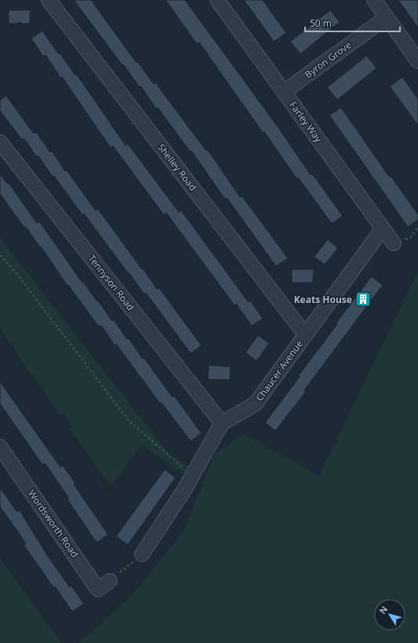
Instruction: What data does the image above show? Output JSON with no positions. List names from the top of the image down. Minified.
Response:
{"streets":{"street":["Byron Grove","Farley Way","Shelley Road","Tennyson Road","Chaucer Avenue","Wordsworth Road"]},"crossings":[["Byron Grove","Farley Way"],["Farley Way","Chaucer Avenue"],["Shelley Road","Chaucer Avenue"],["Tennyson Road","Chaucer Avenue"]],"places":{"building":["Keats House"]},"scale_bar":"50 m","north":"top left"}
